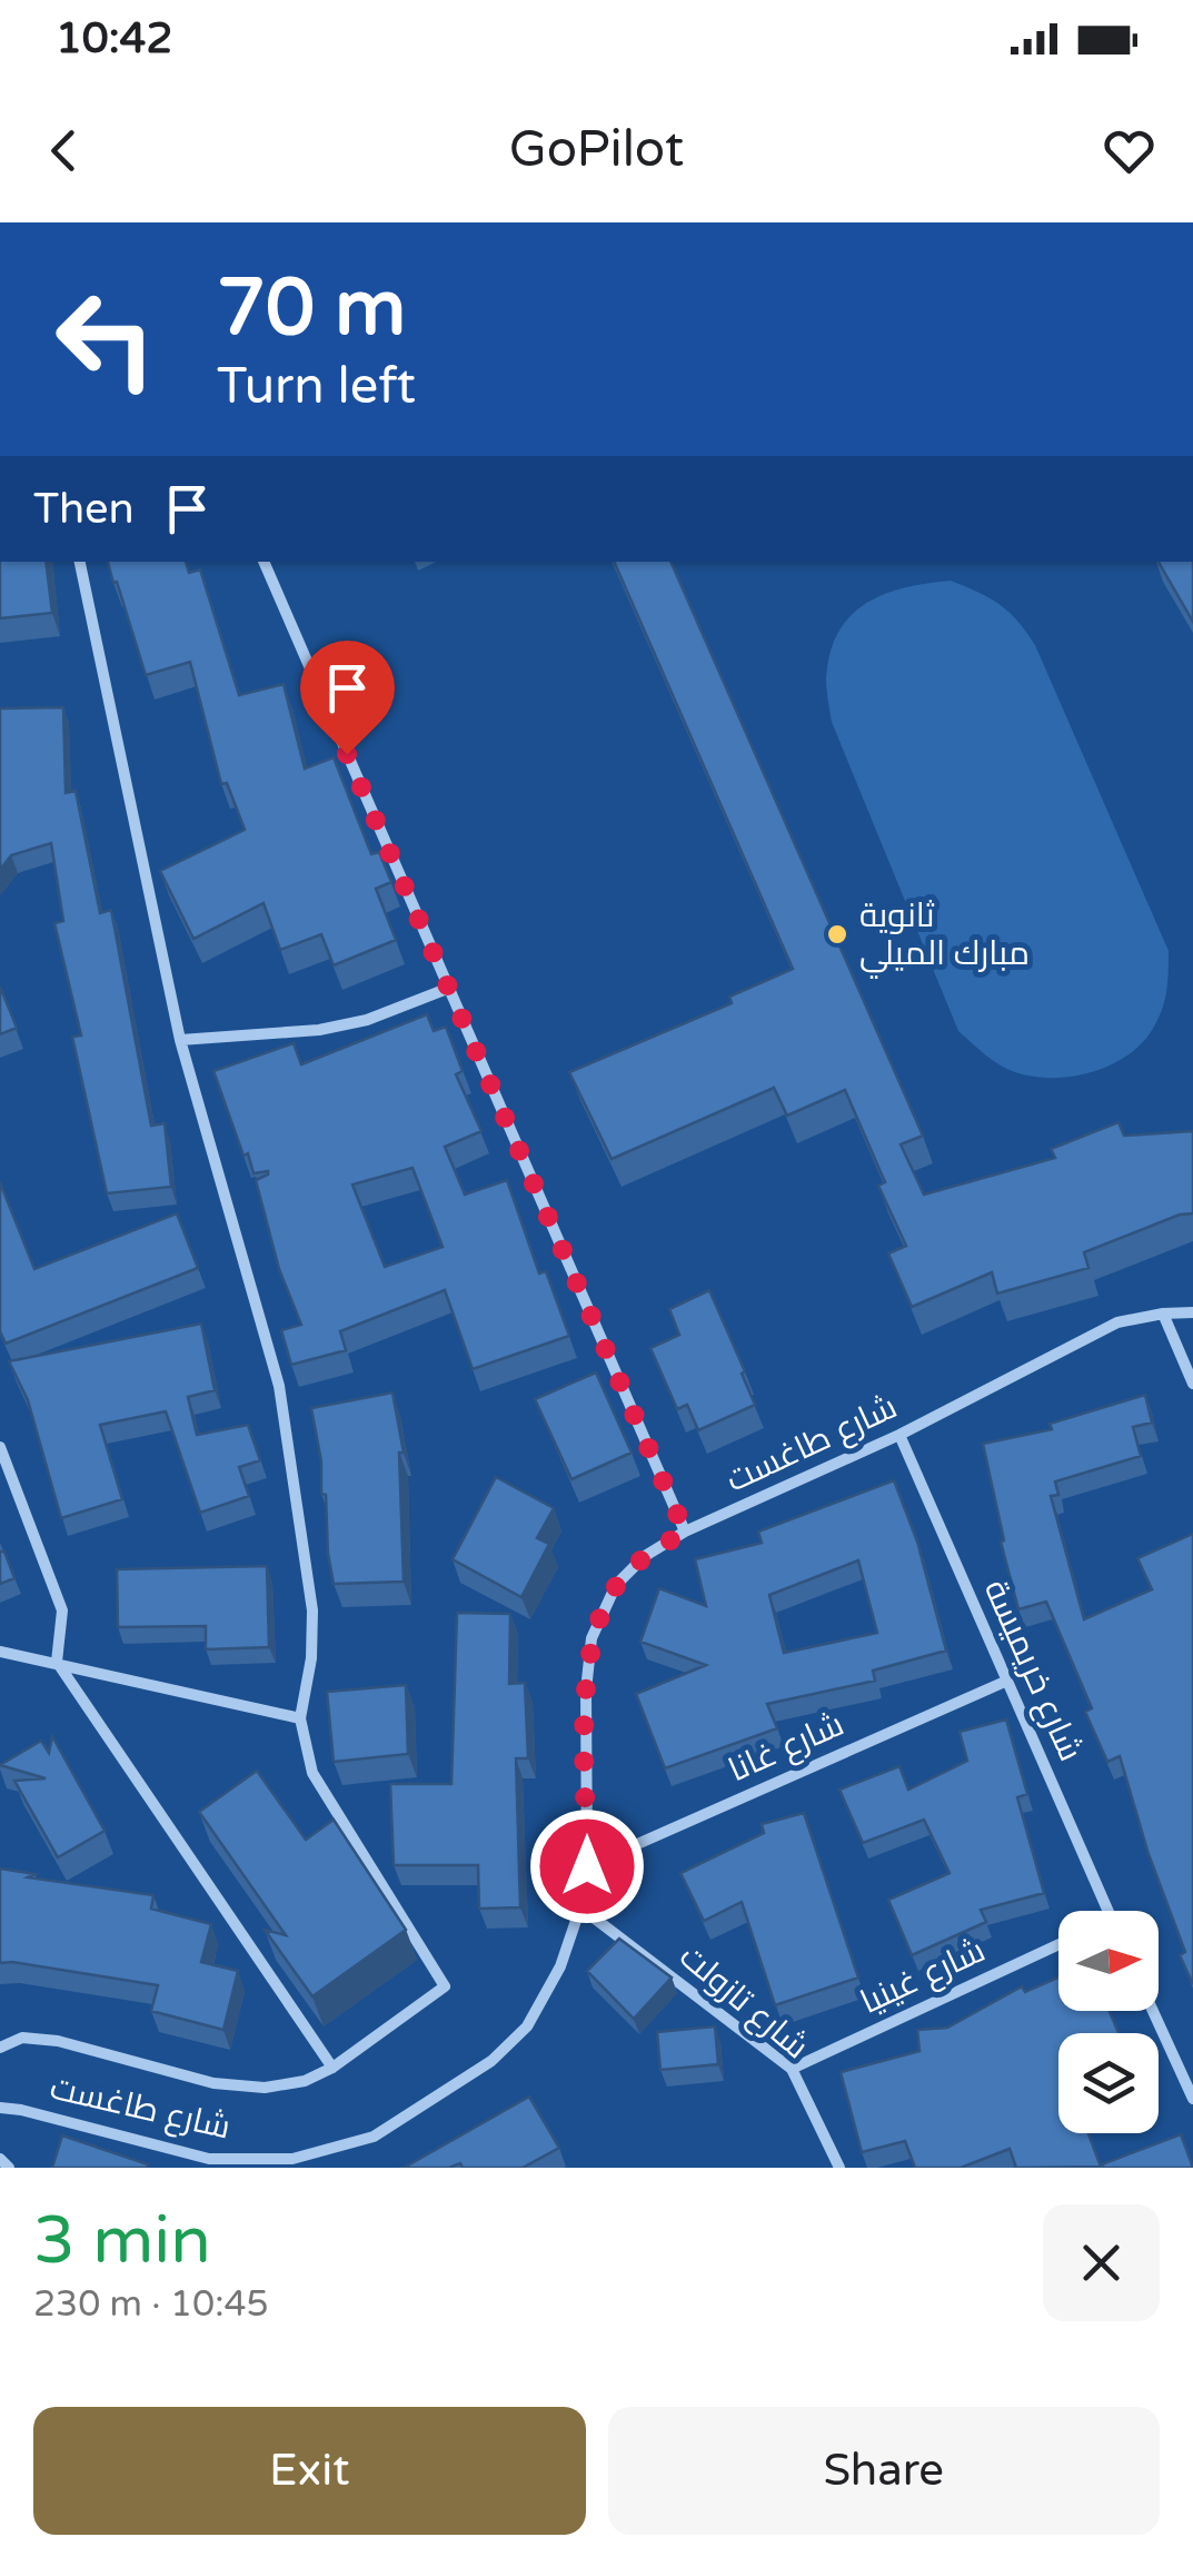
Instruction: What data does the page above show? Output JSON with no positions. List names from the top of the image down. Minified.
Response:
{"streets":{"street":["شارع طاغست","شارع خريميسة","شارع غانا","شارع غينيا","شارع تازولت"]},"crossings":[["شارع طاغست","شارع خريميسة"],["شارع طاغست","شارع غانا"],["شارع طاغست","شارع تازولت"],["شارع خريميسة","شارع غانا"],["شارع غينيا","شارع تازولت"]],"places":["ثانوية مبارك الميلي"],"north":"right","page":{"status":"10:42","header":"GoPilot","turn":["70 m","Turn left"],"then":"Then","heading":["3 min","230 m · 10:45"],"buttons":["Exit","Share"]}}
